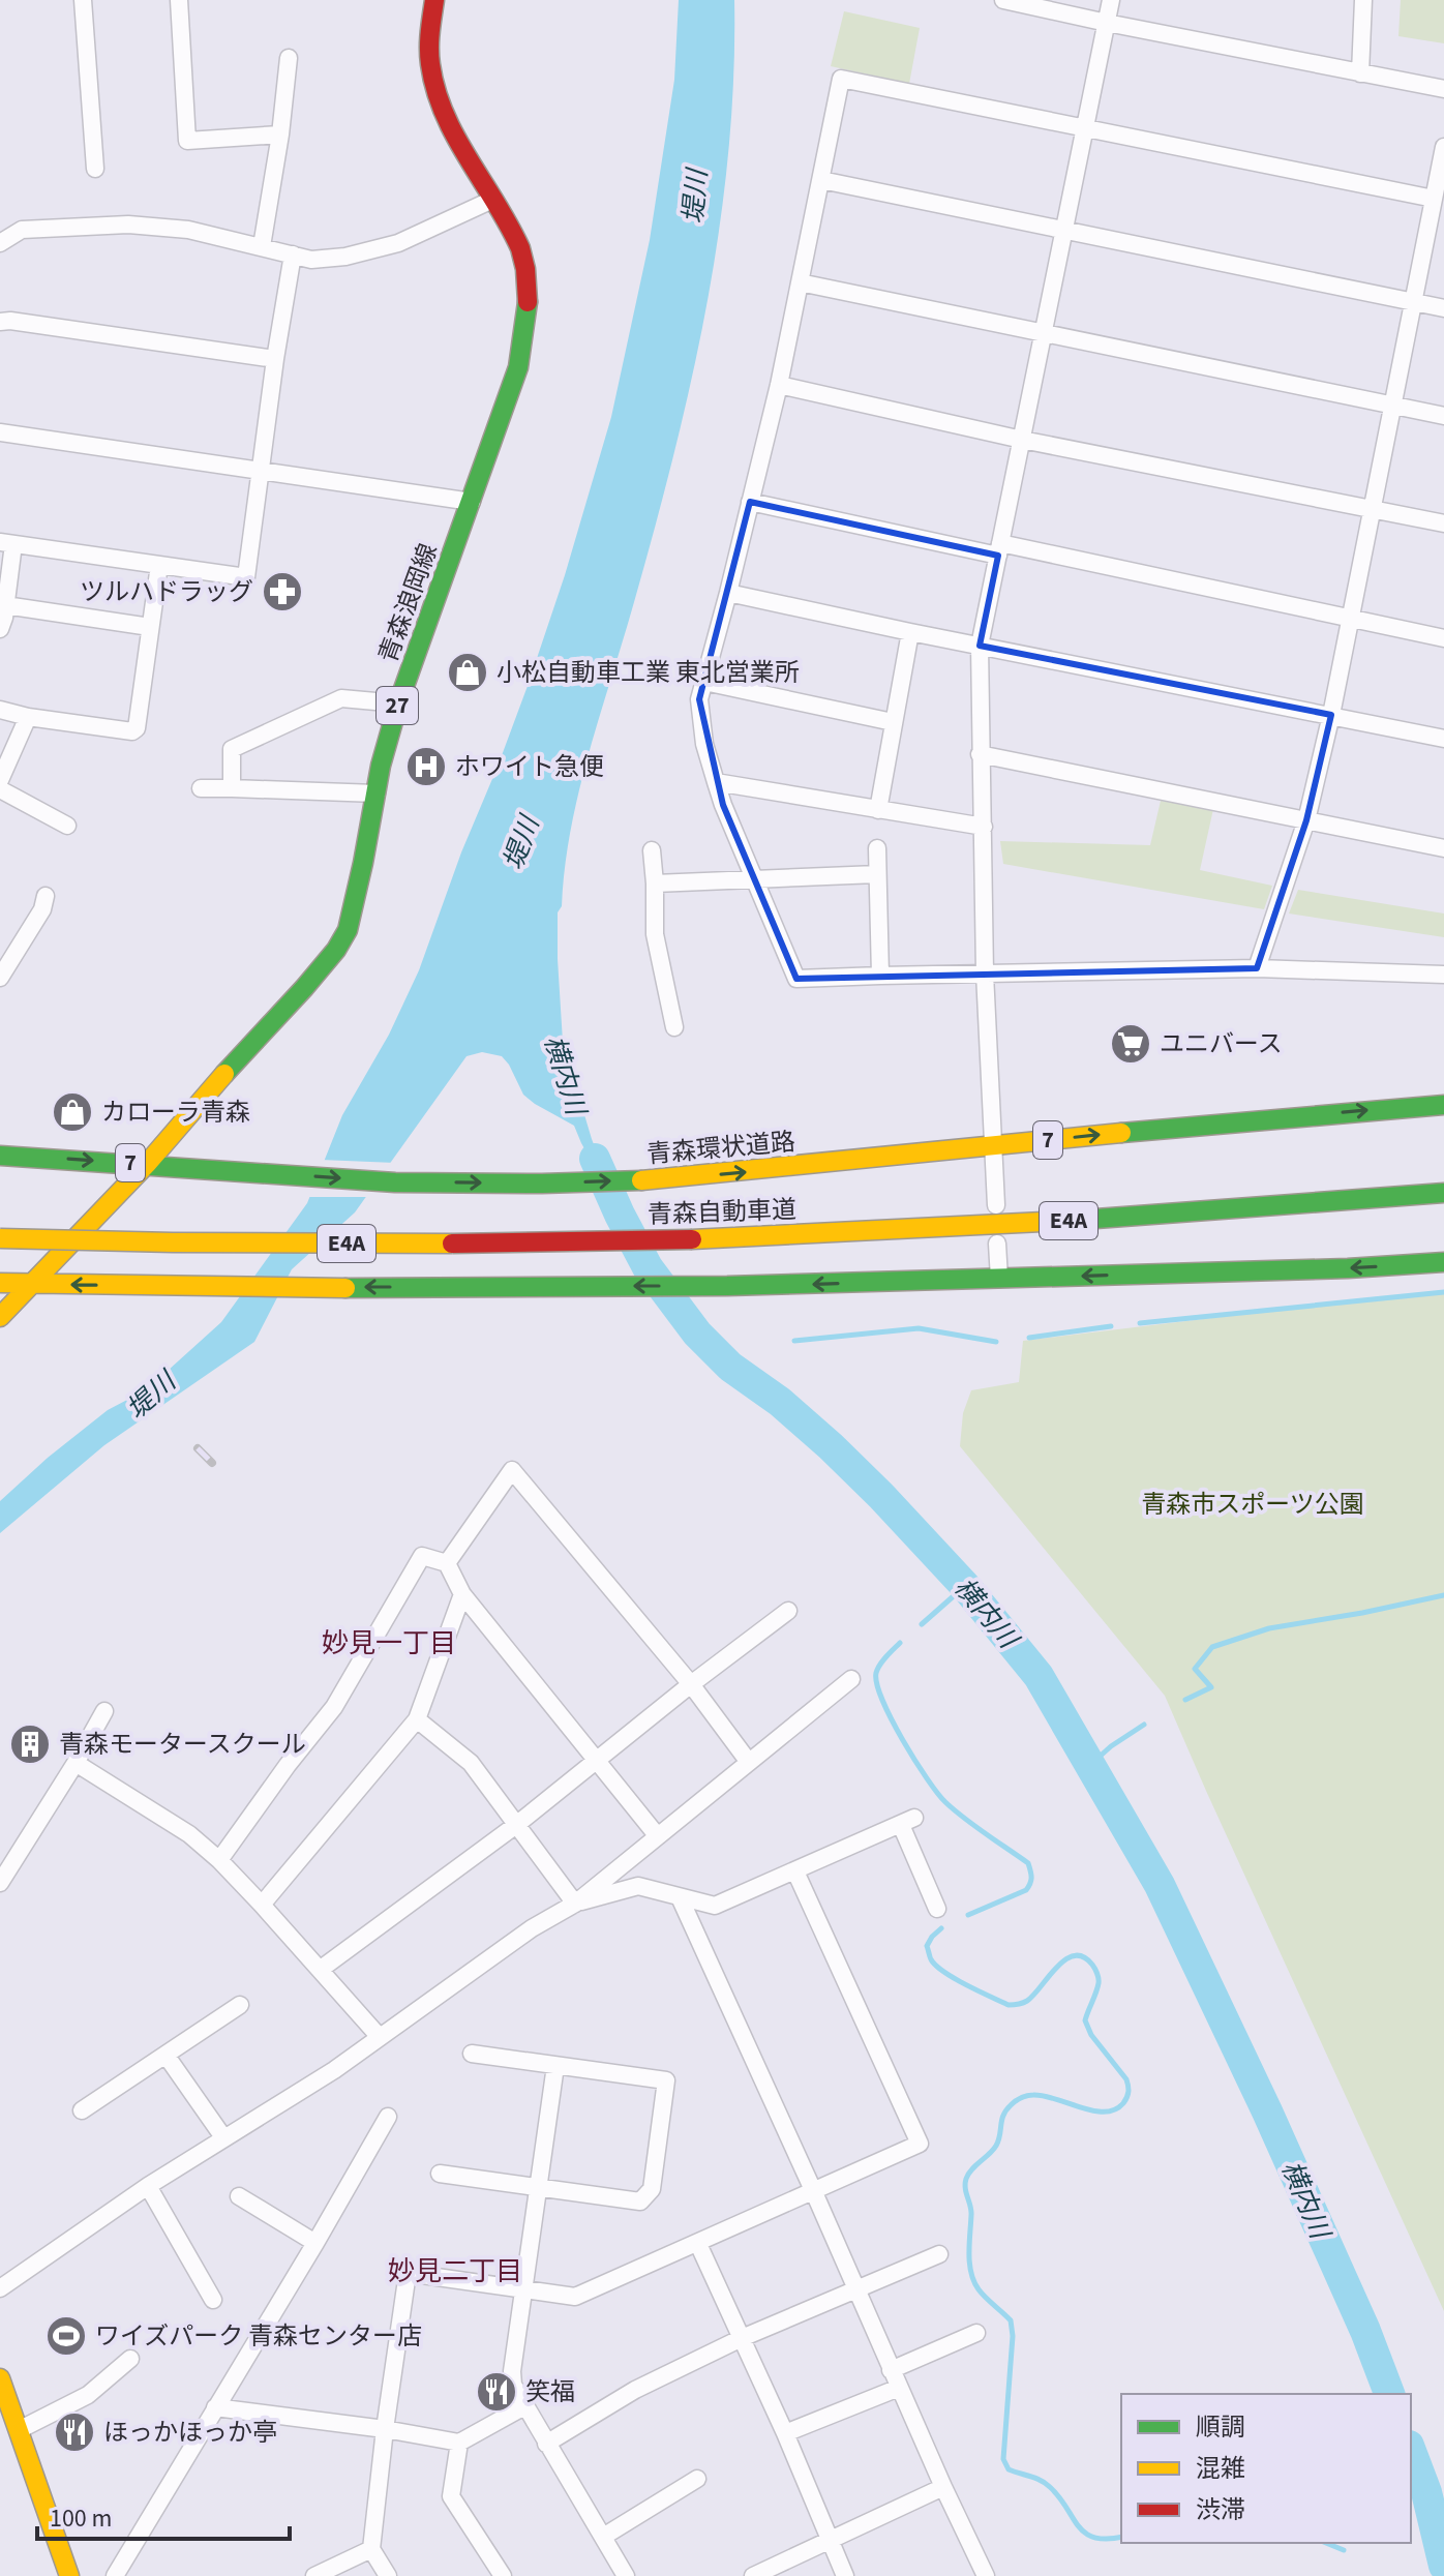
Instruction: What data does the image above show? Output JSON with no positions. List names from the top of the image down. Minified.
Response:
{"streets":{"main road":["青森浪岡線","27","7","青森環状道路","青森自動車道","E4A"]},"crossings":[["青森浪岡線","青森環状道路"]],"districts":["妙見一丁目","妙見二丁目"],"water":["堤川","横内川"],"parks":["青森市スポーツ公園"],"places":{"pharmacy":["ツルハドラッグ"],"shop":["小松自動車工業 東北営業所","カローラ青森"],"hospital":["ホワイト急便"],"supermarket":["ユニバース"],"building":["青森モータースクール"],"sports":["ワイズパーク 青森センター店"],"restaurant":["笑福","ほっかほっか亭"]},"legend":["順調","混雑","渋滞"],"scale_bar":"100 m"}
